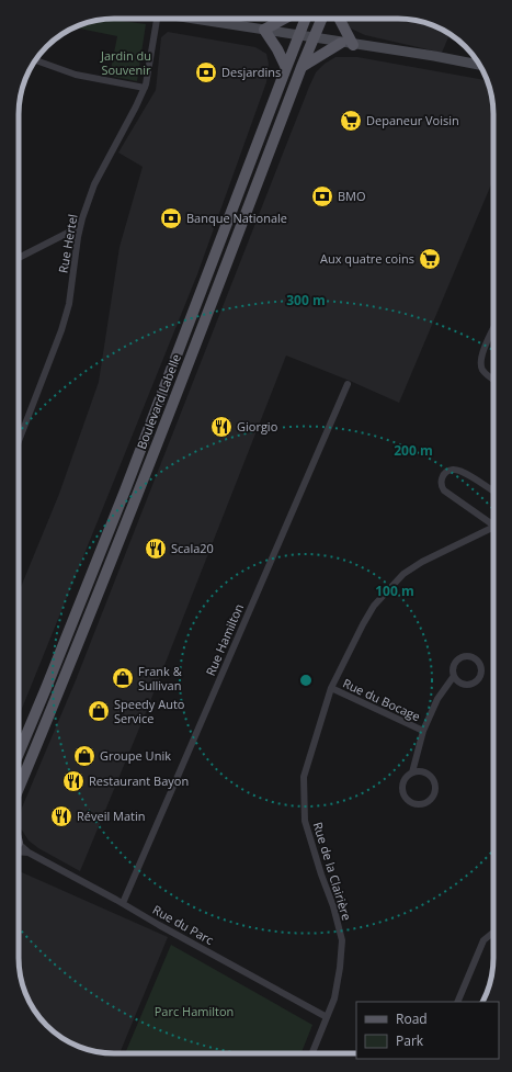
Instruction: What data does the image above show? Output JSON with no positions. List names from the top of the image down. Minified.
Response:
{"streets":{"main road":["Boulevard Labelle"],"street":["Rue Hertel","Rue Hamilton","Rue du Bocage","Rue de la Clairière","Rue du Parc"]},"crossings":[["Rue Hamilton","Rue du Parc"],["Rue du Bocage","Rue de la Clairière"],["Rue de la Clairière","Rue du Parc"]],"parks":["Jardin du Souvenir","Parc Hamilton"],"places":{"bank":["Desjardins","BMO","Banque Nationale"],"supermarket":["Depaneur Voisin","Aux quatre coins"],"restaurant":["Giorgio","Scala20","Restaurant Bayon","Réveil Matin"],"shop":["Frank & Sullivan","Speedy Auto Service","Groupe Unik"]},"legend":["Road","Park"],"rings":["300 m","200 m","100 m"]}
